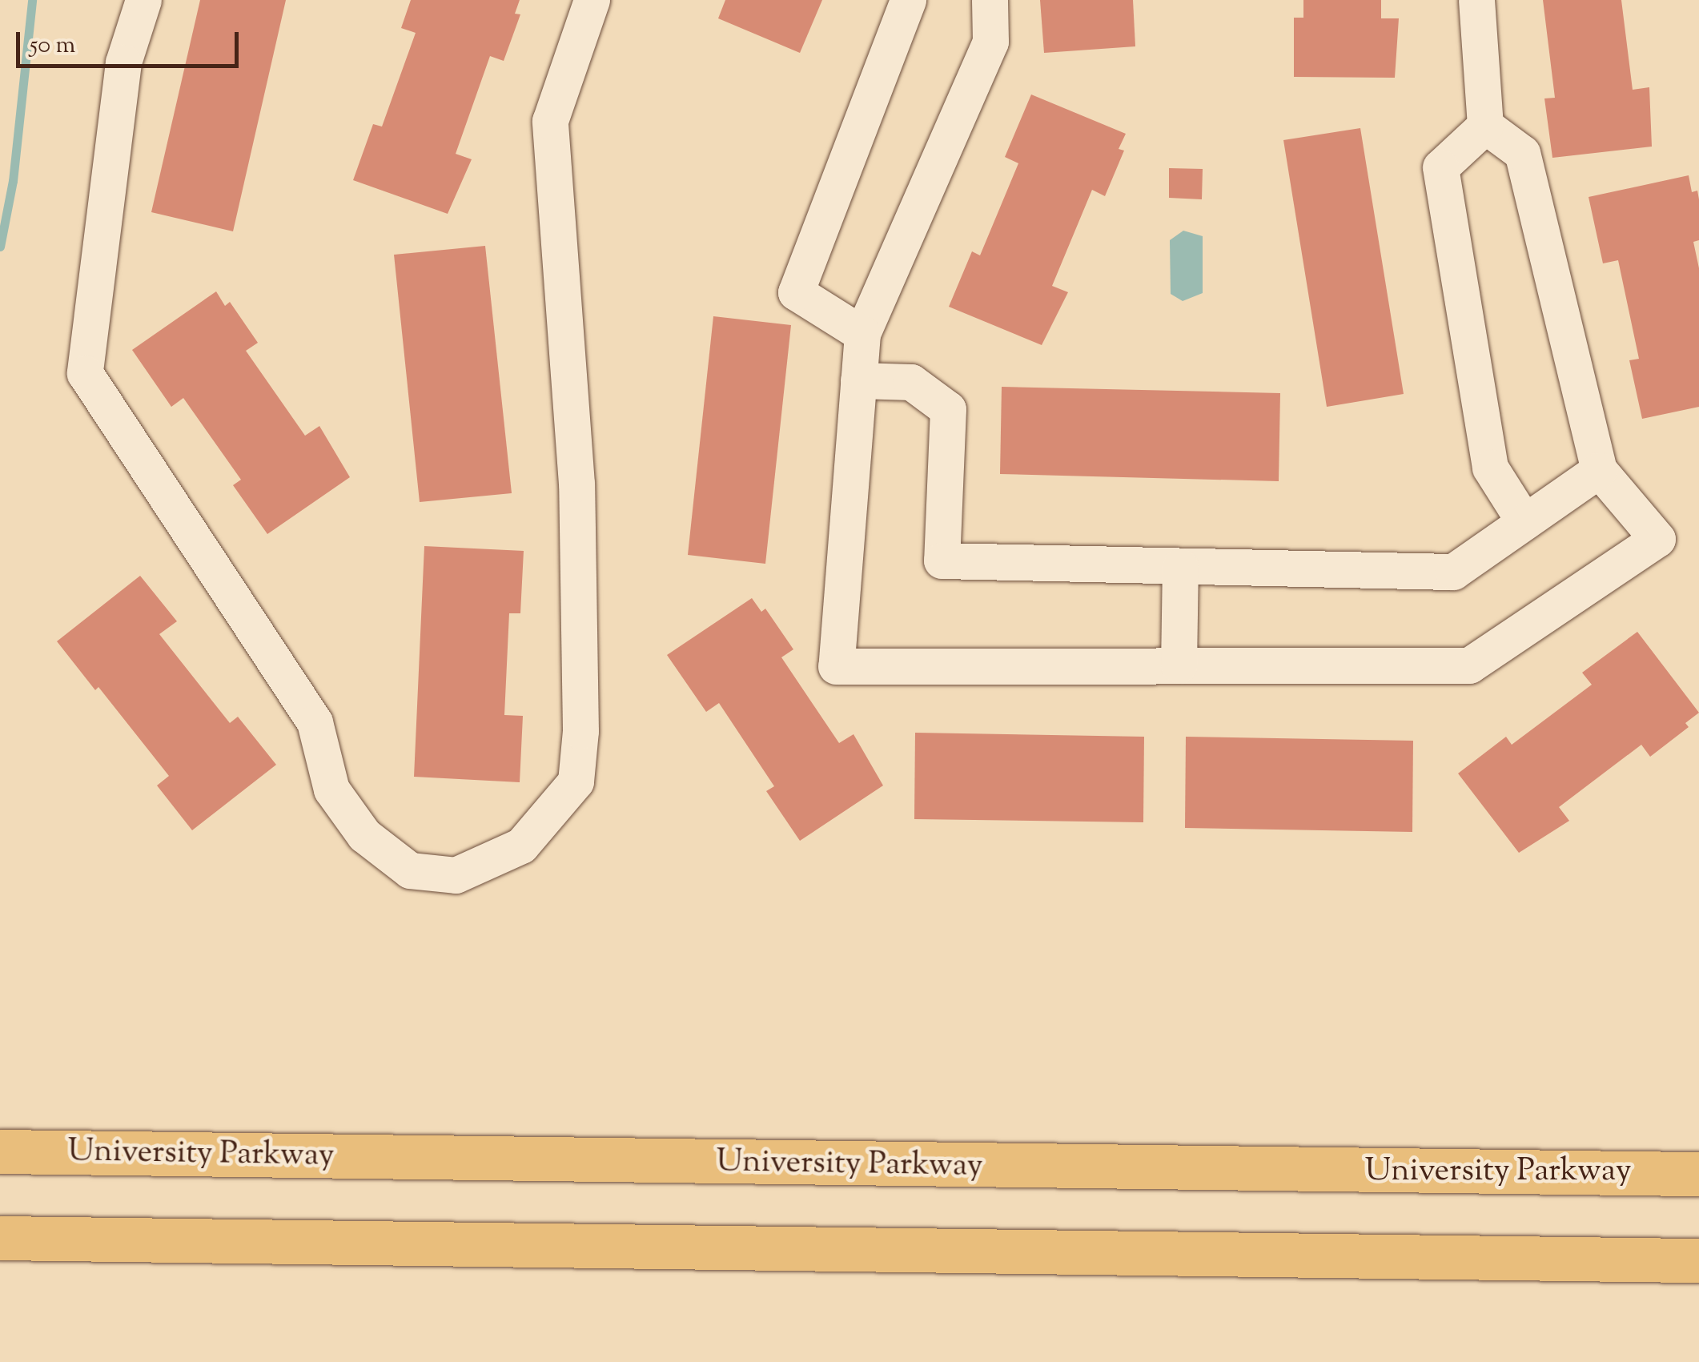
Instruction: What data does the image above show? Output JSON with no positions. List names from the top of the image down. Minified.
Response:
{"streets":{"highway":["University Parkway"]},"scale_bar":"50 m"}
